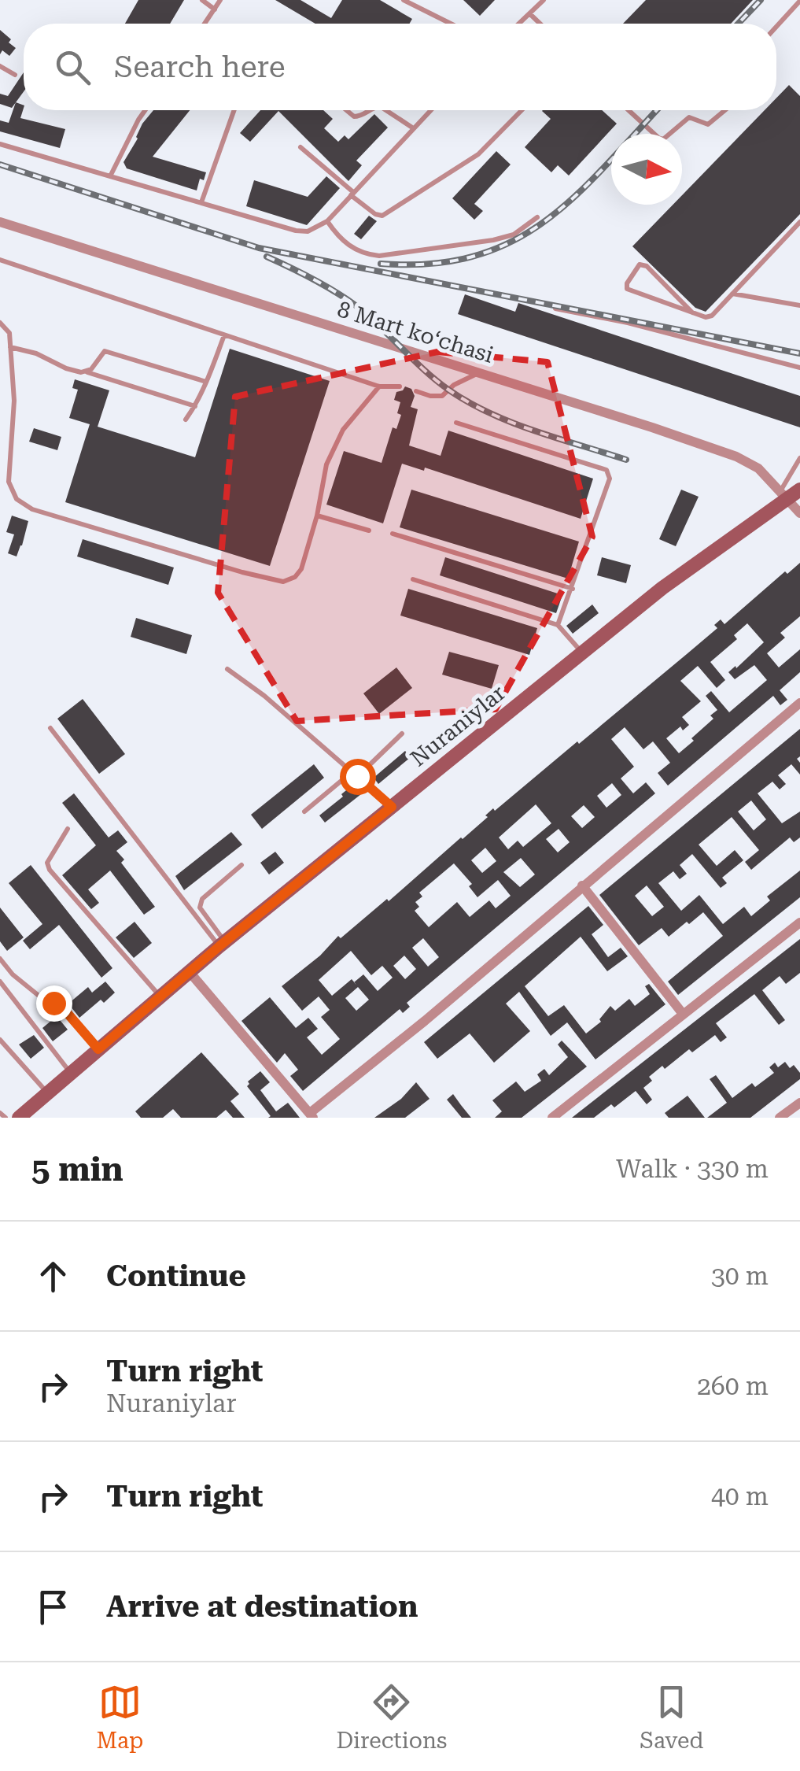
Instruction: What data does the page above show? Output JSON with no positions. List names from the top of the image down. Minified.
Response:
{"streets":{"main road":["Nuraniylar"],"street":["8 Mart koʻchasi"]},"crossings":[["8 Mart koʻchasi","Nuraniylar"]],"north":"right","page":{"search":"Search here","heading":["5 min","Walk · 330 m"],"list":[["Continue","30 m"],["Turn right","Nuraniylar","260 m"],["Turn right","40 m"],"Arrive at destination"],"nav":["Map","Directions","Saved"]}}
